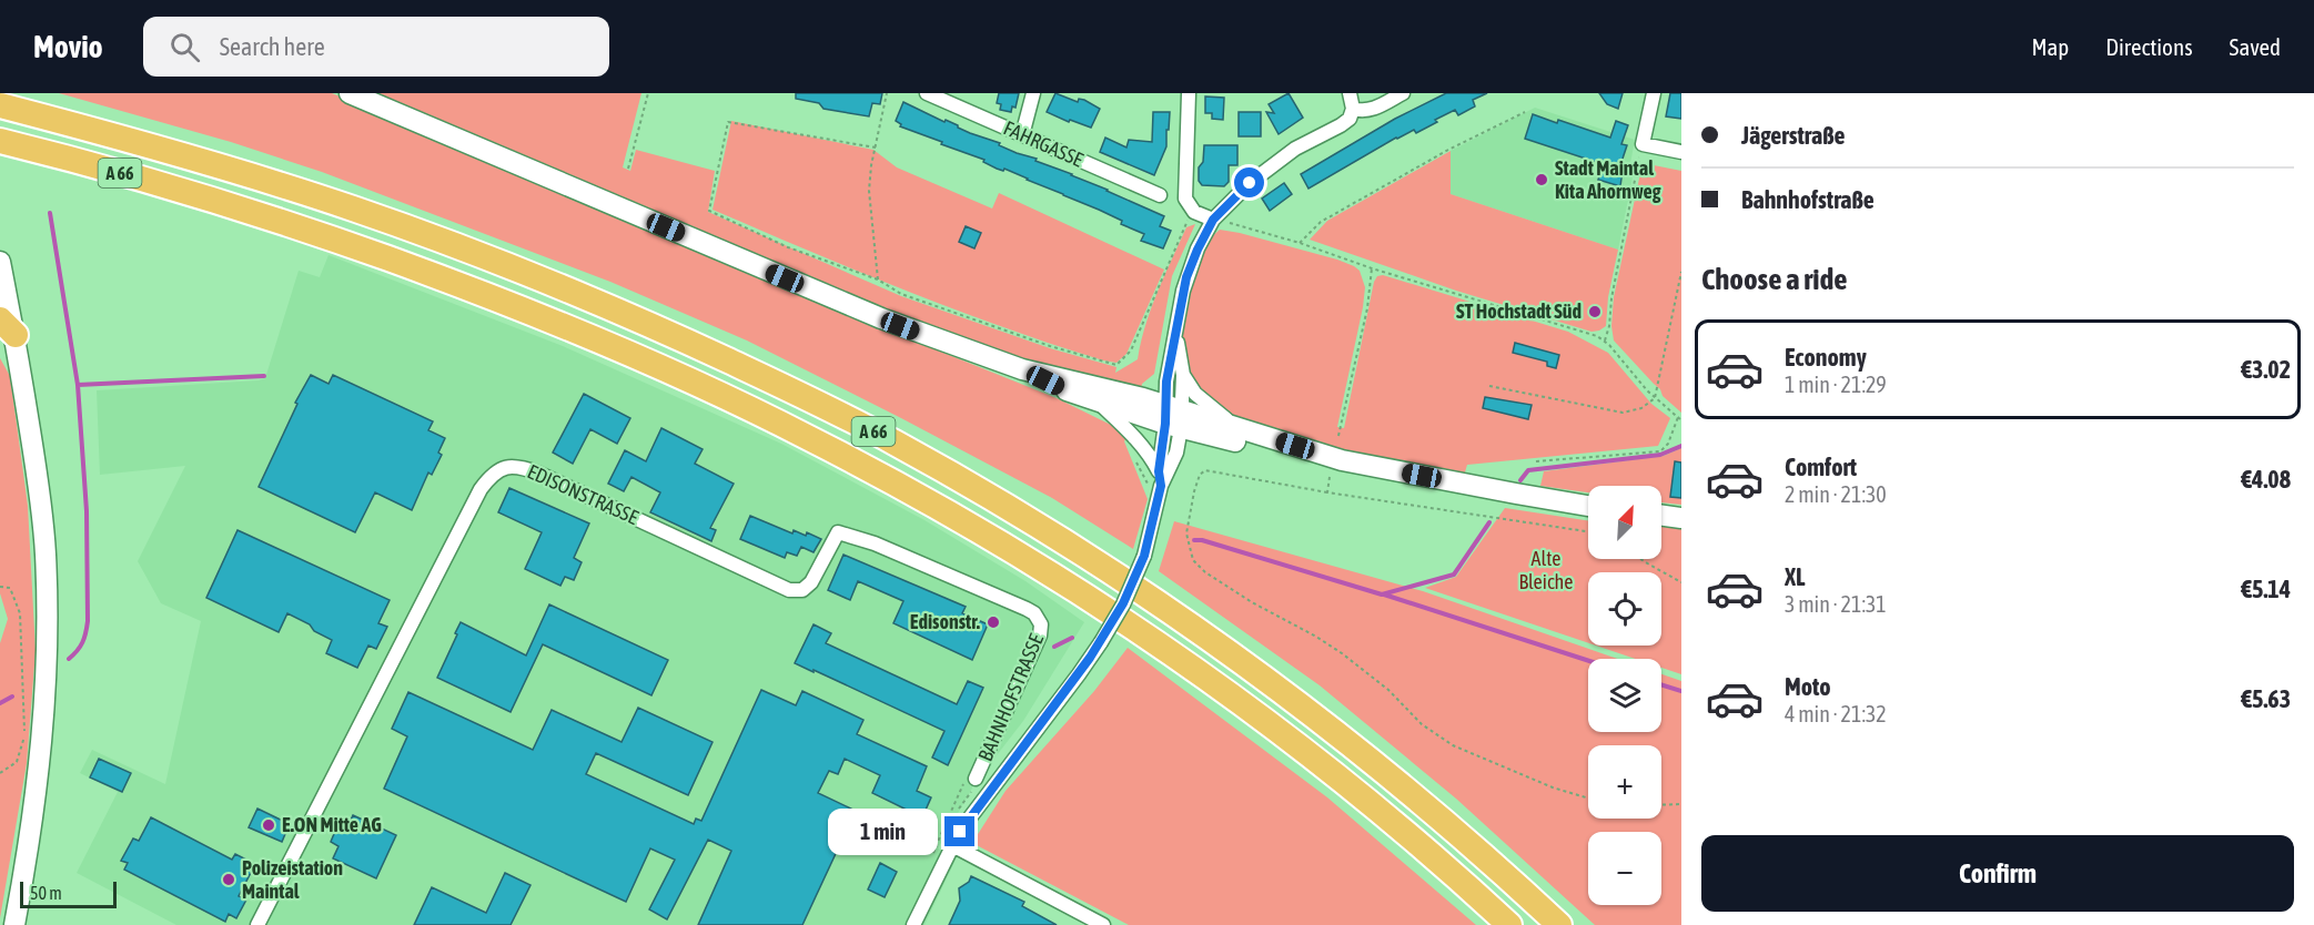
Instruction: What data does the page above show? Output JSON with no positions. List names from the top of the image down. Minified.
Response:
{"streets":{"highway":["A 66"],"street":["FAHRGASSE","EDISONSTRASSE","BAHNHOFSTRASSE"]},"crossings":[["EDISONSTRASSE","BAHNHOFSTRASSE"]],"parks":["Alte Bleiche"],"places":["Stadt Maintal Kita Ahornweg","ST Hochstadt Süd","Edisonstr.","E.ON Mitte AG","Polizeistation Maintal"],"scale_bar":"50 m","north":"top right","page":{"header":"Movio","search":"Search here","nav":["Map","Directions","Saved"],"banner":["Jägerstraße","Bahnhofstraße"],"heading":"Choose a ride","list":[{"name":"Economy","note":"1 min · 21:29","value":"€3.02"},{"name":"Comfort","note":"2 min · 21:30","value":"€4.08"},{"name":"XL","note":"3 min · 21:31","value":"€5.14"},{"name":"Moto","note":"4 min · 21:32","value":"€5.63"}],"map_buttons":["+","−"],"bubble":"1 min","buttons":"Confirm","scale":"50 m"}}
